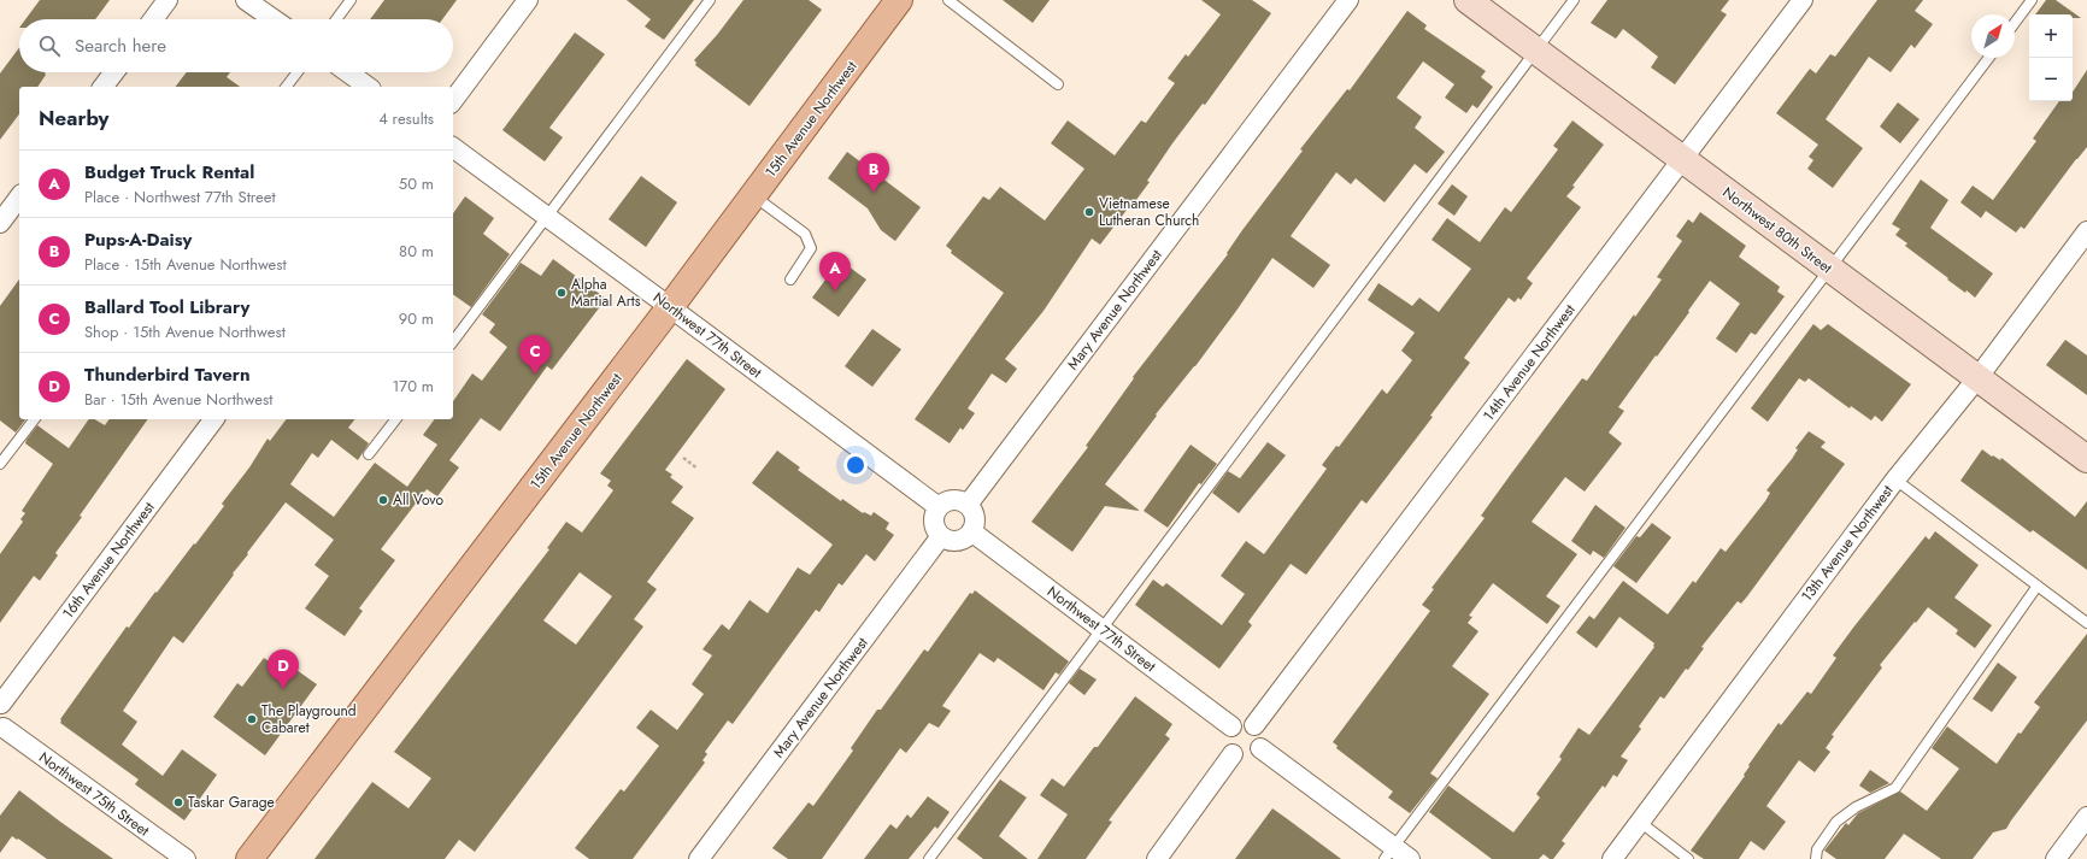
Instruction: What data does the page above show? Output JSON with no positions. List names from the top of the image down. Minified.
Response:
{"streets":{"main road":["15th Avenue Northwest"],"street":["Northwest 80th Street","Mary Avenue Northwest","Northwest 77th Street","14th Avenue Northwest","13th Avenue Northwest","16th Avenue Northwest","Northwest 75th Street"]},"crossings":[["15th Avenue Northwest","Northwest 77th Street"],["Northwest 80th Street","14th Avenue Northwest"],["Northwest 80th Street","13th Avenue Northwest"],["Mary Avenue Northwest","Northwest 77th Street"],["Northwest 77th Street","14th Avenue Northwest"]],"places":["Vietnamese Lutheran Church","Alpha Martial Arts","All Vovo","The Playground Cabaret","Taskar Garage"],"north":"top right","page":{"map_buttons":["+","−"],"search":"Search here","heading":["Nearby","4 results"],"list":[{"mark":"A","name":"Budget Truck Rental","note":"Place · Northwest 77th Street","value":"50 m"},{"mark":"B","name":"Pups-A-Daisy","note":"Place · 15th Avenue Northwest","value":"80 m"},{"mark":"C","name":"Ballard Tool Library","note":"Shop · 15th Avenue Northwest","value":"90 m"},{"mark":"D","name":"Thunderbird Tavern","note":"Bar · 15th Avenue Northwest","value":"170 m"}],"pins":["B","A","C","D"]}}
